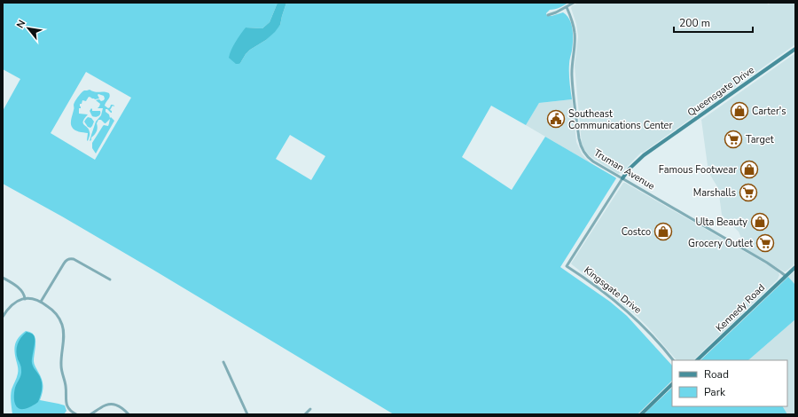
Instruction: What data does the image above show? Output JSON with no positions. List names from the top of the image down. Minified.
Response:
{"streets":{"street":["Queensgate Drive","Truman Avenue","Kingsgate Drive","Kennedy Road"]},"crossings":[["Queensgate Drive","Truman Avenue"],["Queensgate Drive","Kingsgate Drive"],["Truman Avenue","Kennedy Road"]],"places":{"shop":["Carter's","Famous Footwear","Ulta Beauty","Costco"],"public building":["Southeast Communications Center"],"supermarket":["Target","Marshalls","Grocery Outlet"]},"legend":["Road","Park"],"scale_bar":"200 m","north":"top left"}
